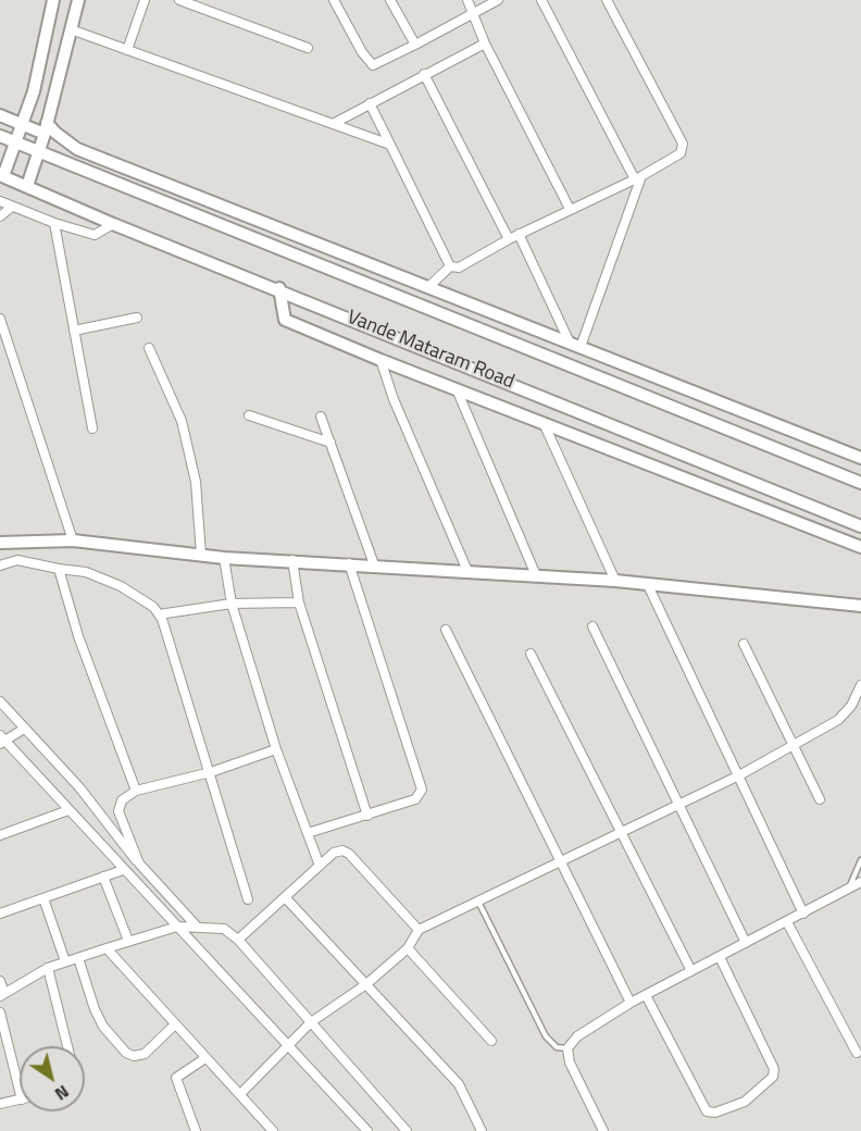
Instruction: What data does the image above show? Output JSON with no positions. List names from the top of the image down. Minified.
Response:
{"streets":{"street":["Vande Mataram Road"]},"north":"bottom right"}
